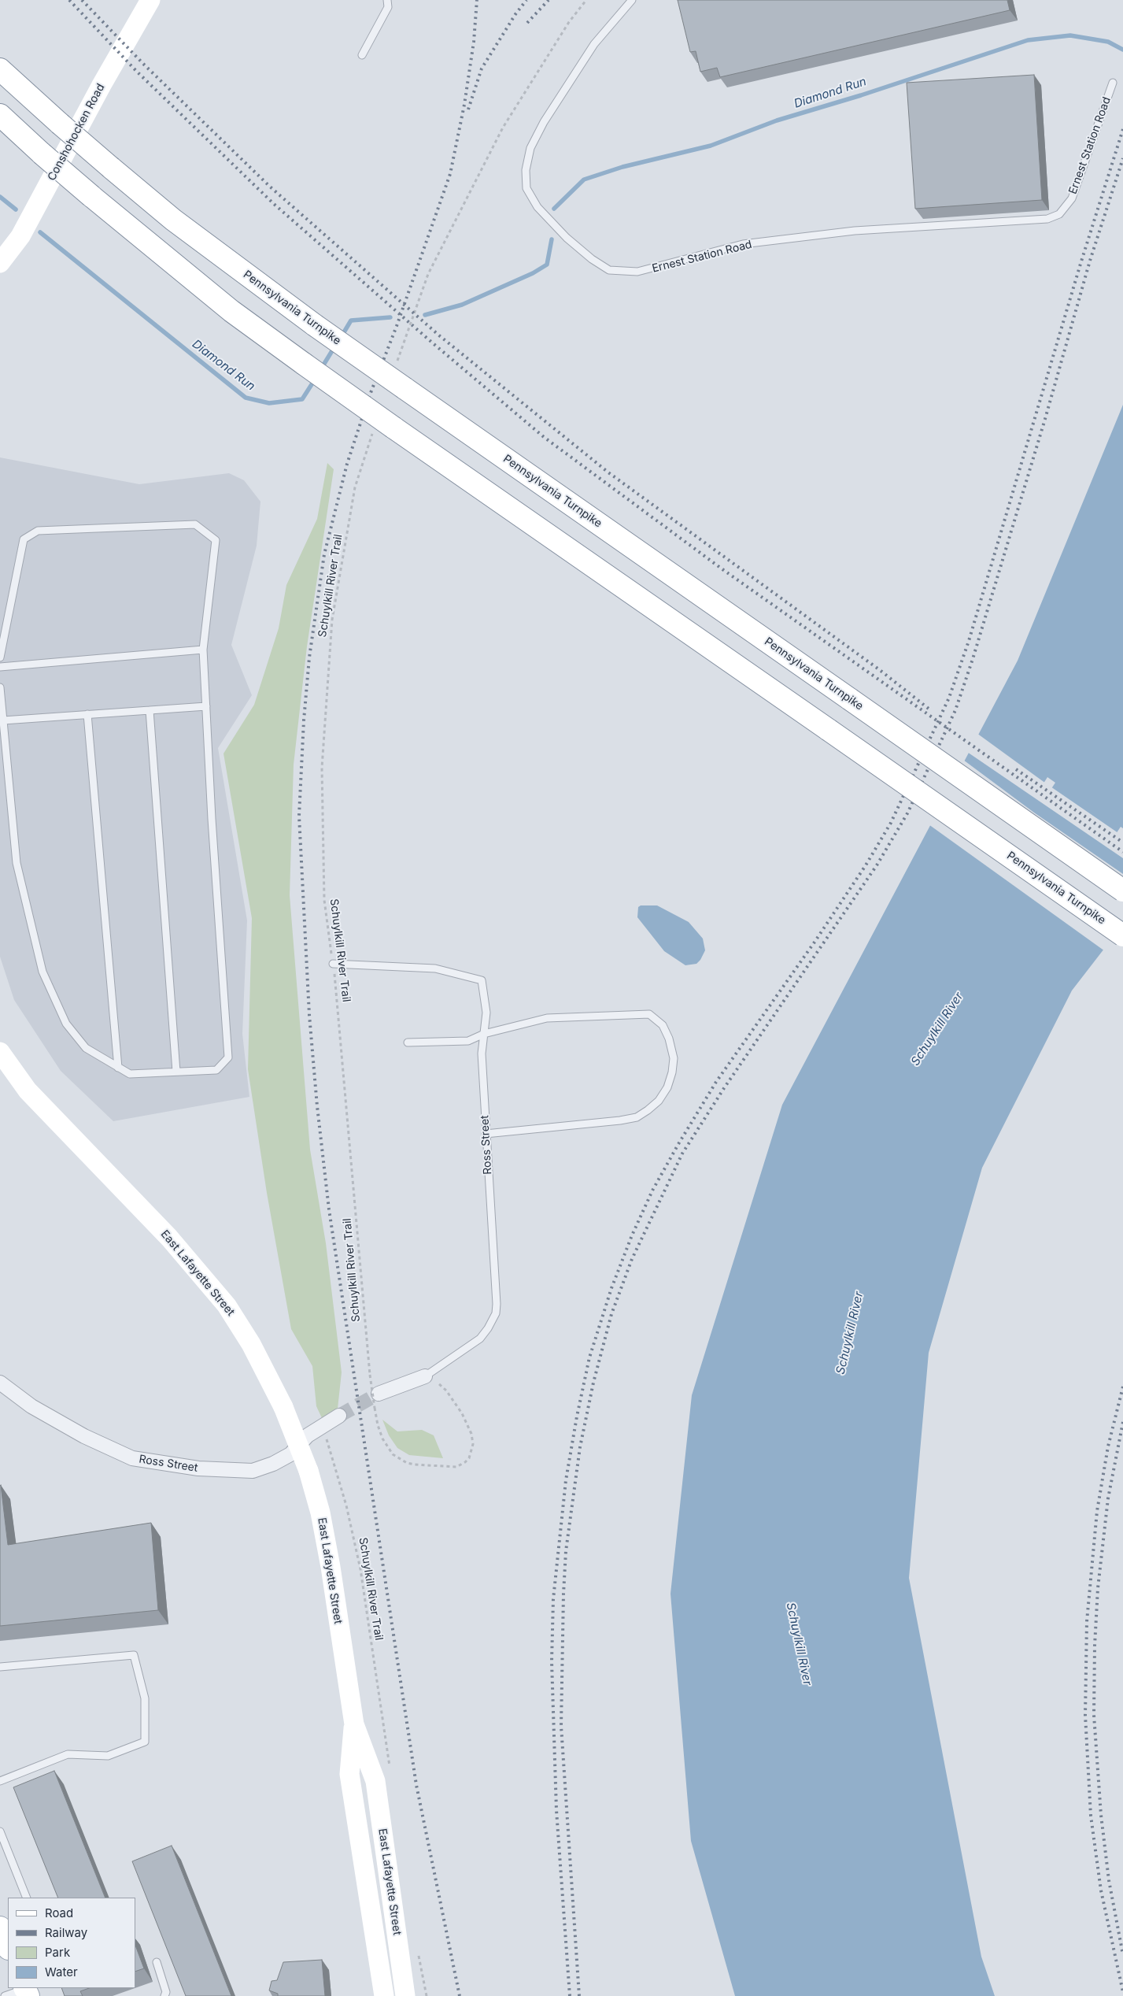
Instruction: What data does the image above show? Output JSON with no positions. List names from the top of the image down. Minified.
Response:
{"streets":{"main road":["Pennsylvania Turnpike"],"street":["Conshohocken Road","Ross Street","East Lafayette Street"],"lane":["Ernest Station Road"],"path":["Schuylkill River Trail"]},"crossings":[["Schuylkill River Trail","Ross Street"]],"water":["Diamond Run","Schuylkill River"],"legend":["Road","Railway","Park","Water"]}
